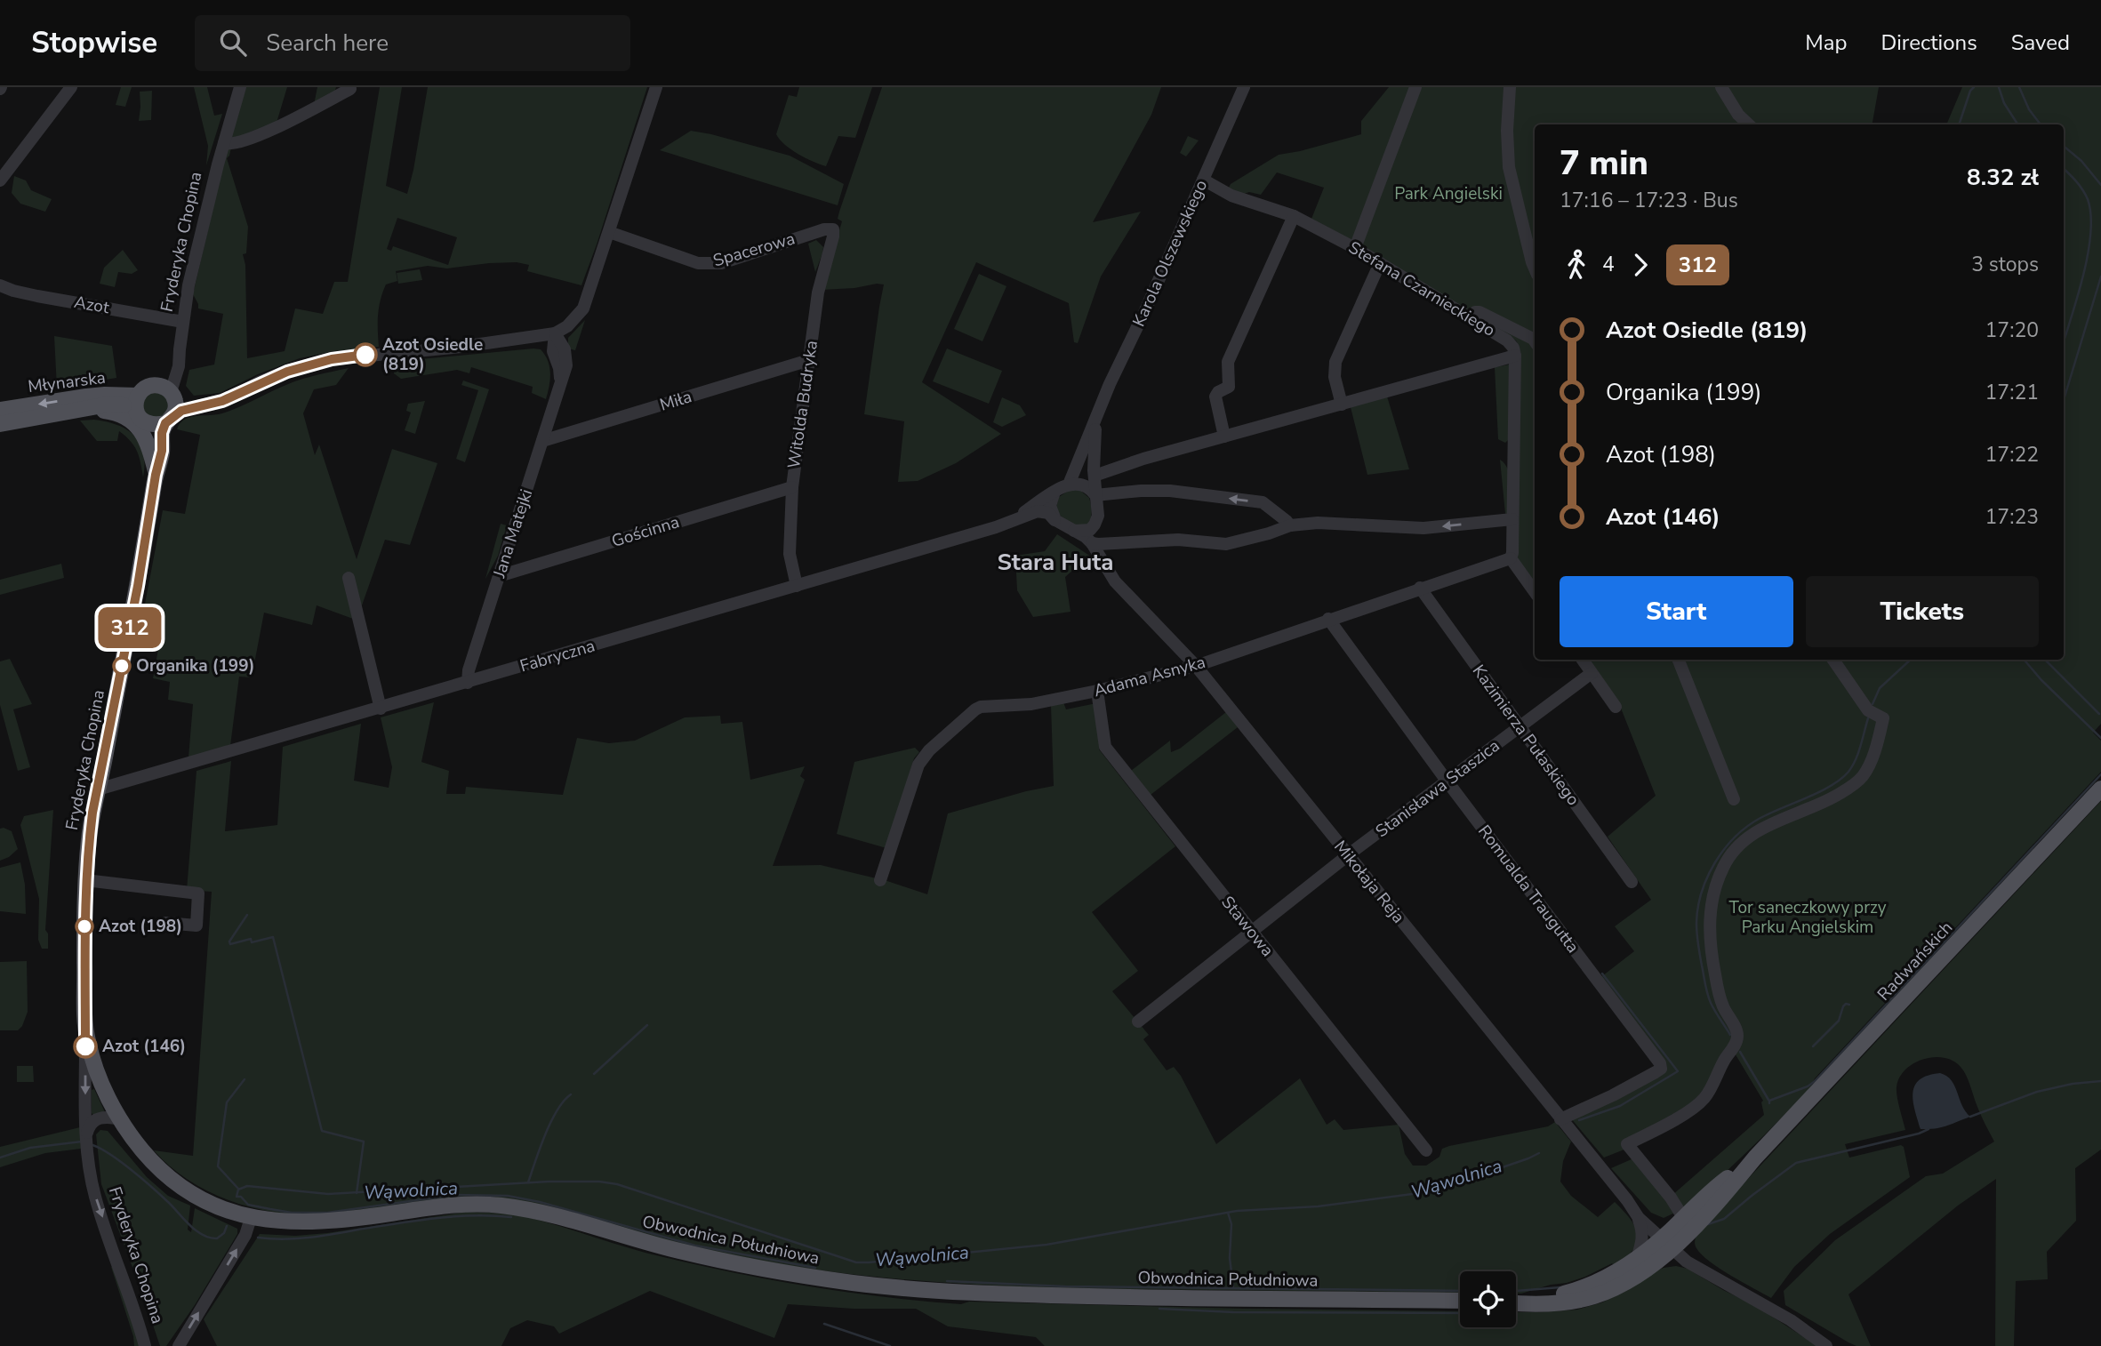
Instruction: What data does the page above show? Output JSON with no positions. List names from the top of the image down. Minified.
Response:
{"streets":{"main road":["Fryderyka Chopina","Młynarska","Radwańskich","Obwodnica Południowa"],"street":["Spacerowa","Karola Olszewskiego","Stefana Czarnieckiego","Azot","Miła","Witolda Budryka","Gościnna","Jana Matejki","Fabryczna","Adama Asnyka","Kazimierza Pułaskiego","Stanisława Staszica","Mikołaja Reja","Romualda Traugutta","Stawowa"]},"crossings":[["Fryderyka Chopina","Azot"],["Fryderyka Chopina","Młynarska"],["Fryderyka Chopina","Fabryczna"],["Fryderyka Chopina","Obwodnica Południowa"],["Spacerowa","Witolda Budryka"],["Karola Olszewskiego","Stefana Czarnieckiego"],["Karola Olszewskiego","Fabryczna"],["Miła","Witolda Budryka"],["Miła","Jana Matejki"],["Witolda Budryka","Gościnna"],["Witolda Budryka","Fabryczna"],["Gościnna","Jana Matejki"],["Jana Matejki","Fabryczna"],["Adama Asnyka","Kazimierza Pułaskiego"],["Adama Asnyka","Mikołaja Reja"],["Adama Asnyka","Romualda Traugutta"],["Adama Asnyka","Stawowa"],["Kazimierza Pułaskiego","Stanisława Staszica"],["Stanisława Staszica","Mikołaja Reja"],["Stanisława Staszica","Romualda Traugutta"],["Stanisława Staszica","Stawowa"],["Mikołaja Reja","Romualda Traugutta"],["Mikołaja Reja","Radwańskich"]],"districts":["Stara Huta"],"water":["Wąwolnica"],"parks":["Park Angielski","Tor saneczkowy przy Parku Angielskim"],"places":["Azot Osiedle (819)","Organika (199)","Azot (198)","Azot (146)"],"lines":["bus line 312"],"page":{"header":"Stopwise","search":"Search here","nav":["Map","Directions","Saved"],"on_map":"312","heading":["7 min","17:16 – 17:23 · Bus","8.32 zł"],"legs":["4","312","3 stops"],"list":[{"name":"Azot Osiedle (819)","value":"17:20"},{"name":"Organika (199)","value":"17:21"},{"name":"Azot (198)","value":"17:22"},{"name":"Azot (146)","value":"17:23"}],"buttons":["Start","Tickets"]}}
